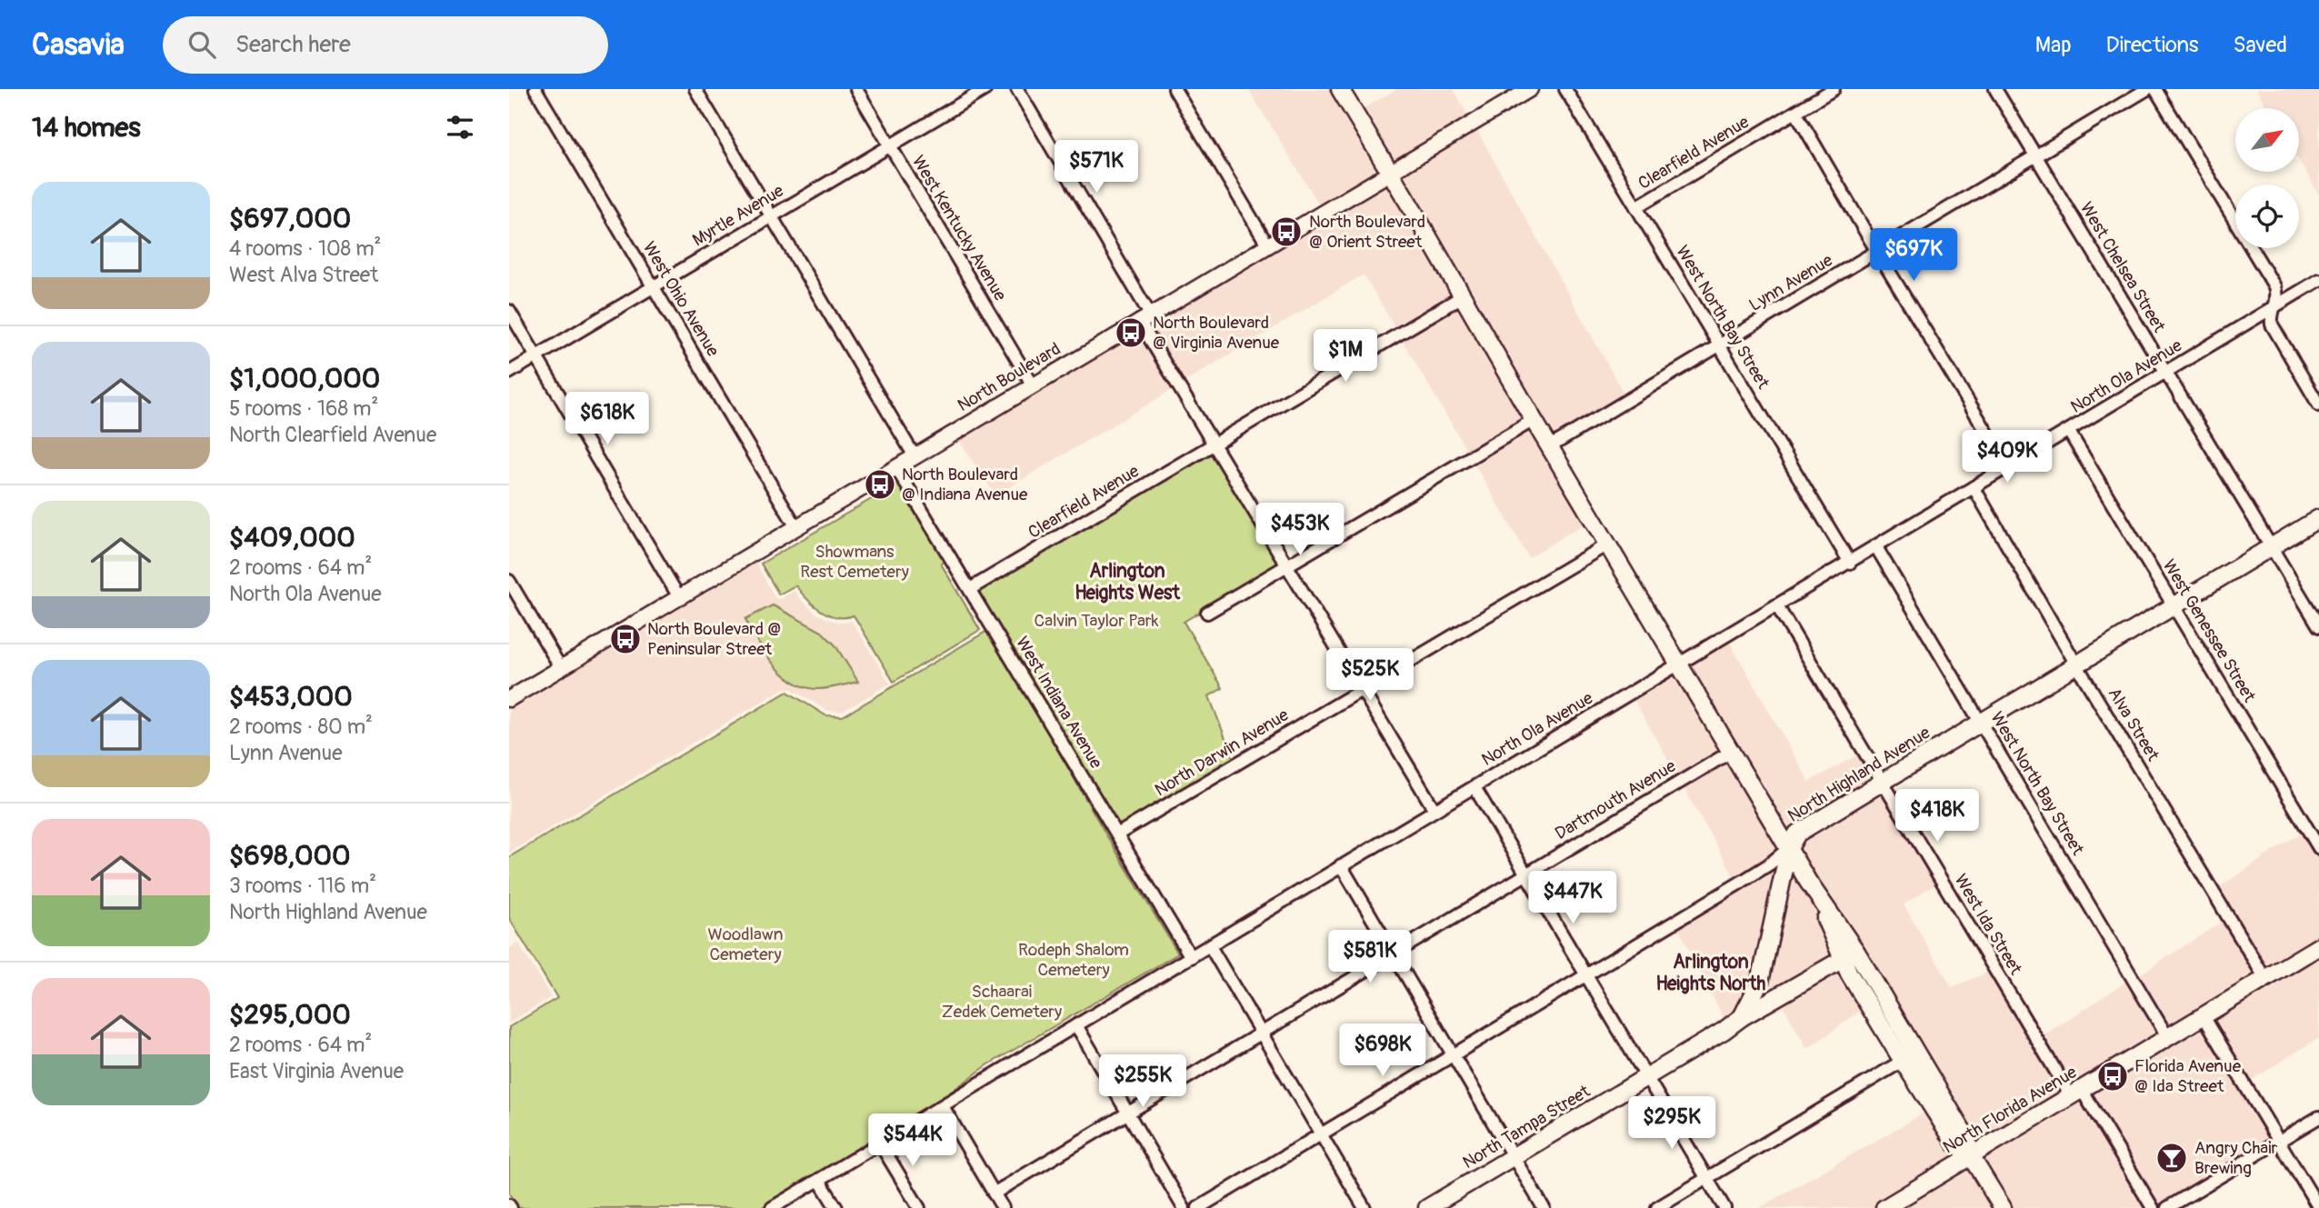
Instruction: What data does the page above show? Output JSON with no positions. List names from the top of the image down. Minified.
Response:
{"streets":{"main road":["North Highland Avenue","North Florida Avenue","North Tampa Street"],"street":["Clearfield Avenue","Myrtle Avenue","West Kentucky Avenue","West Chelsea Street","Lynn Avenue","West Ohio Avenue","West North Bay Street","North Ola Avenue","North Boulevard","West Genessee Street","West Indiana Avenue","Alva Street","North Darwin Avenue","Dartmouth Avenue","West Ida Street"]},"crossings":[["Clearfield Avenue","West North Bay Street"],["Clearfield Avenue","West Indiana Avenue"],["Myrtle Avenue","West Kentucky Avenue"],["Myrtle Avenue","West Ohio Avenue"],["West Kentucky Avenue","North Boulevard"],["West Chelsea Street","Lynn Avenue"],["West Chelsea Street","North Ola Avenue"],["West Chelsea Street","North Highland Avenue"],["Lynn Avenue","West North Bay Street"],["West Ohio Avenue","North Boulevard"],["West North Bay Street","North Ola Avenue"],["West North Bay Street","North Highland Avenue"],["West North Bay Street","North Florida Avenue"],["North Ola Avenue","West Genessee Street"],["North Ola Avenue","West Indiana Avenue"],["North Ola Avenue","Alva Street"],["North Ola Avenue","West Ida Street"],["North Boulevard","West Indiana Avenue"],["West Genessee Street","North Highland Avenue"],["West Indiana Avenue","North Darwin Avenue"],["Alva Street","North Highland Avenue"],["Alva Street","North Florida Avenue"],["North Highland Avenue","West Ida Street"],["North Highland Avenue","North Tampa Street"],["West Ida Street","North Florida Avenue"]],"districts":["Arlington Heights West","Arlington Heights North"],"parks":["Showmans Rest Cemetery","Calvin Taylor Park","Woodlawn Cemetery","Rodeph Shalom Cemetery","Schaarai Zedek Cemetery"],"places":{"bus stop":["North Boulevard @ Orient Street","North Boulevard @ Virginia Avenue","North Boulevard @ Indiana Avenue","North Boulevard @ Peninsular Street","Florida Avenue @ Ida Street"],"bar":["Angry Chair Brewing"]},"north":"top right","page":{"header":"Casavia","search":"Search here","nav":["Map","Directions","Saved"],"heading":"14 homes","price":["$571K","$697K","$1M","$618K","$409K","$453K","$525K","$418K","$447K","$581K","$698K","$255K","$295K","$544K"],"list":[{"name":"$697,000","note":"4 rooms · 108 m² · West Alva Street"},{"name":"$1,000,000","note":"5 rooms · 168 m² · North Clearfield Avenue"},{"name":"$409,000","note":"2 rooms · 64 m² · North Ola Avenue"},{"name":"$453,000","note":"2 rooms · 80 m² · Lynn Avenue"},{"name":"$698,000","note":"3 rooms · 116 m² · North Highland Avenue"},{"name":"$295,000","note":"2 rooms · 64 m² · East Virginia Avenue"}]}}
